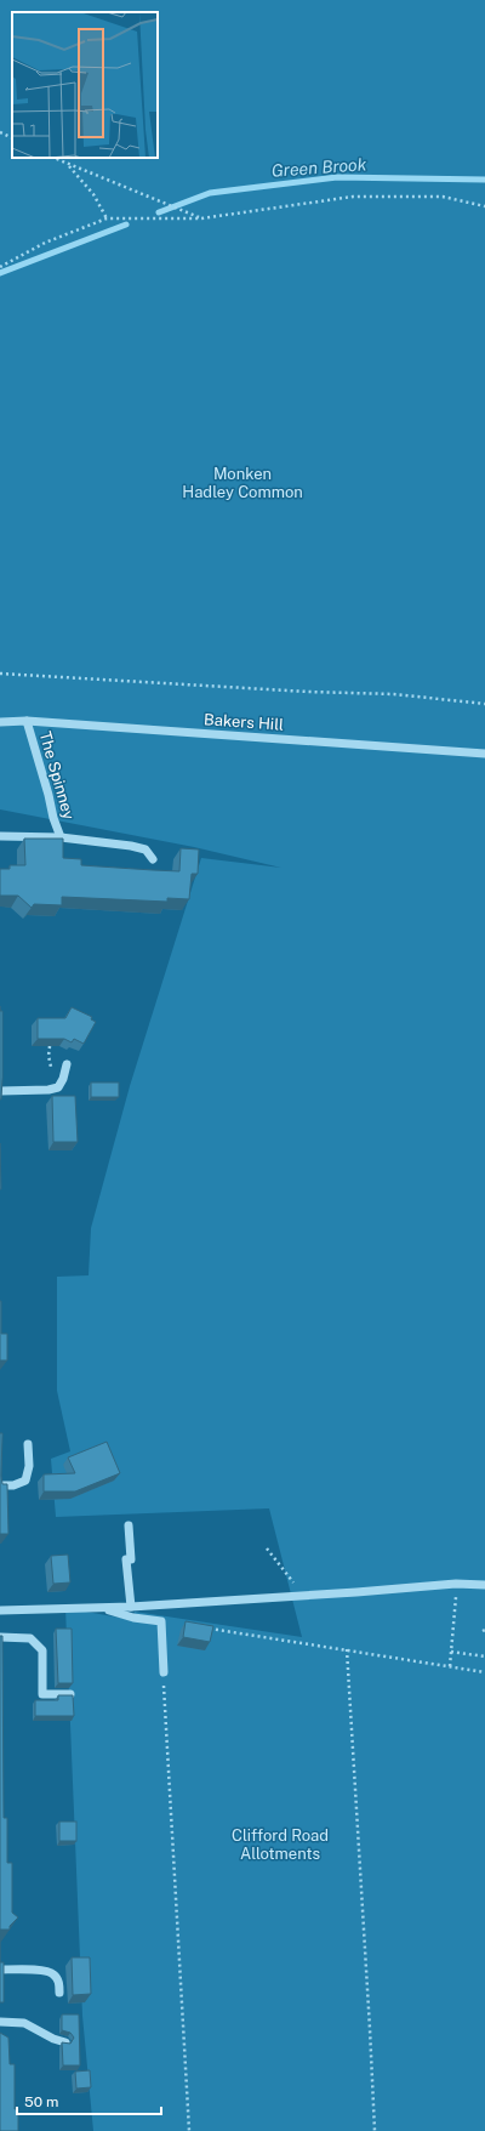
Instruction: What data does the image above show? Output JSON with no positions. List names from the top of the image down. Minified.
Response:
{"streets":{"street":["Bakers Hill","The Spinney"]},"crossings":[["Bakers Hill","The Spinney"]],"water":["Green Brook"],"parks":["Monken Hadley Common","Clifford Road Allotments"],"scale_bar":"50 m"}
